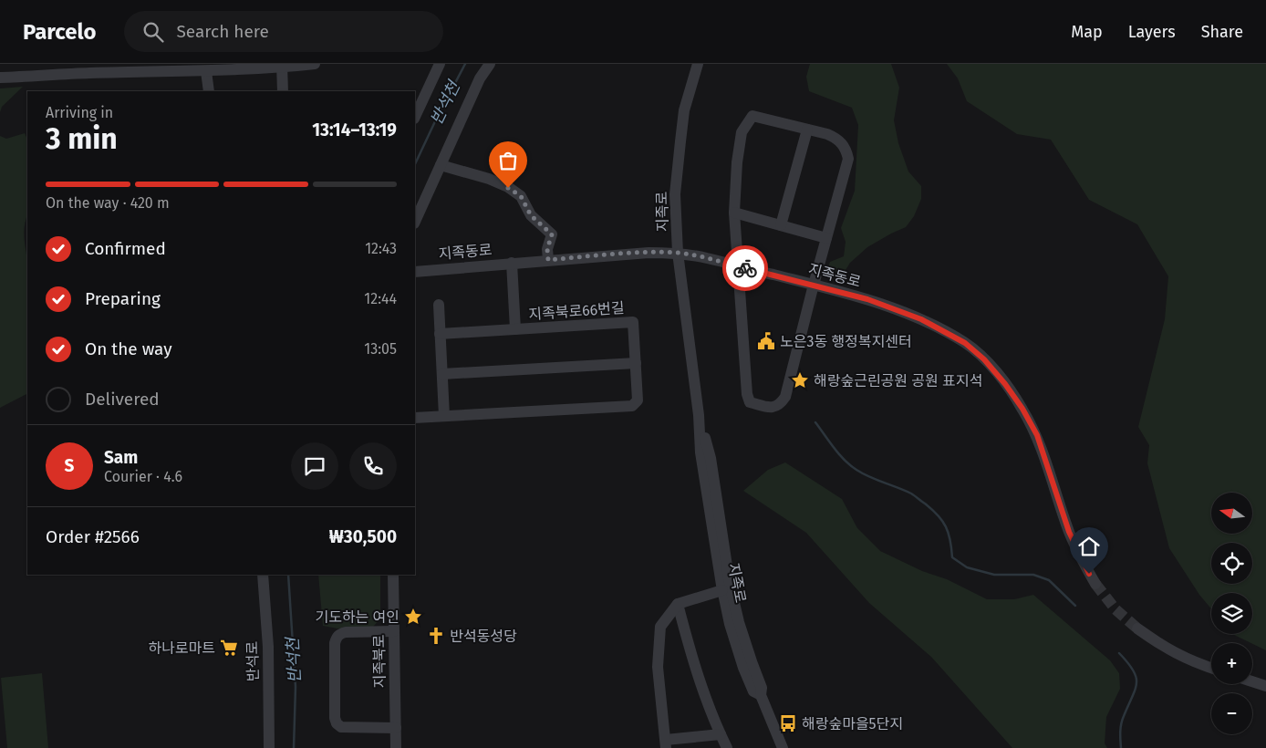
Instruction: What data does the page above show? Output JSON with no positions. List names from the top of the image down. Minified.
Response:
{"streets":{"street":["지족로","지족동로","지족북로66번길","반석로","지족북로"]},"crossings":[["지족로","지족동로"]],"water":["반석천"],"places":{"public building":["노은3동 행정복지센터"],"place":["해랑숲근린공원 공원 표지석","기도하는 여인"],"church":["반석동성당"],"supermarket":["하나로마트"],"bus stop":["해랑숲마을5단지"]},"north":"left","page":{"header":"Parcelo","search":"Search here","nav":["Map","Layers","Share"],"heading":["3 min","Arriving in","13:14–13:19"],"panel":["Sam","Courier · 4.6","Order #2566","₩30,500"],"bar":"On the way · 420 m","list":[["Confirmed","12:43"],["Preparing","12:44"],["On the way","13:05"],"Delivered"],"round":"S","map_buttons":["+","−"]}}
